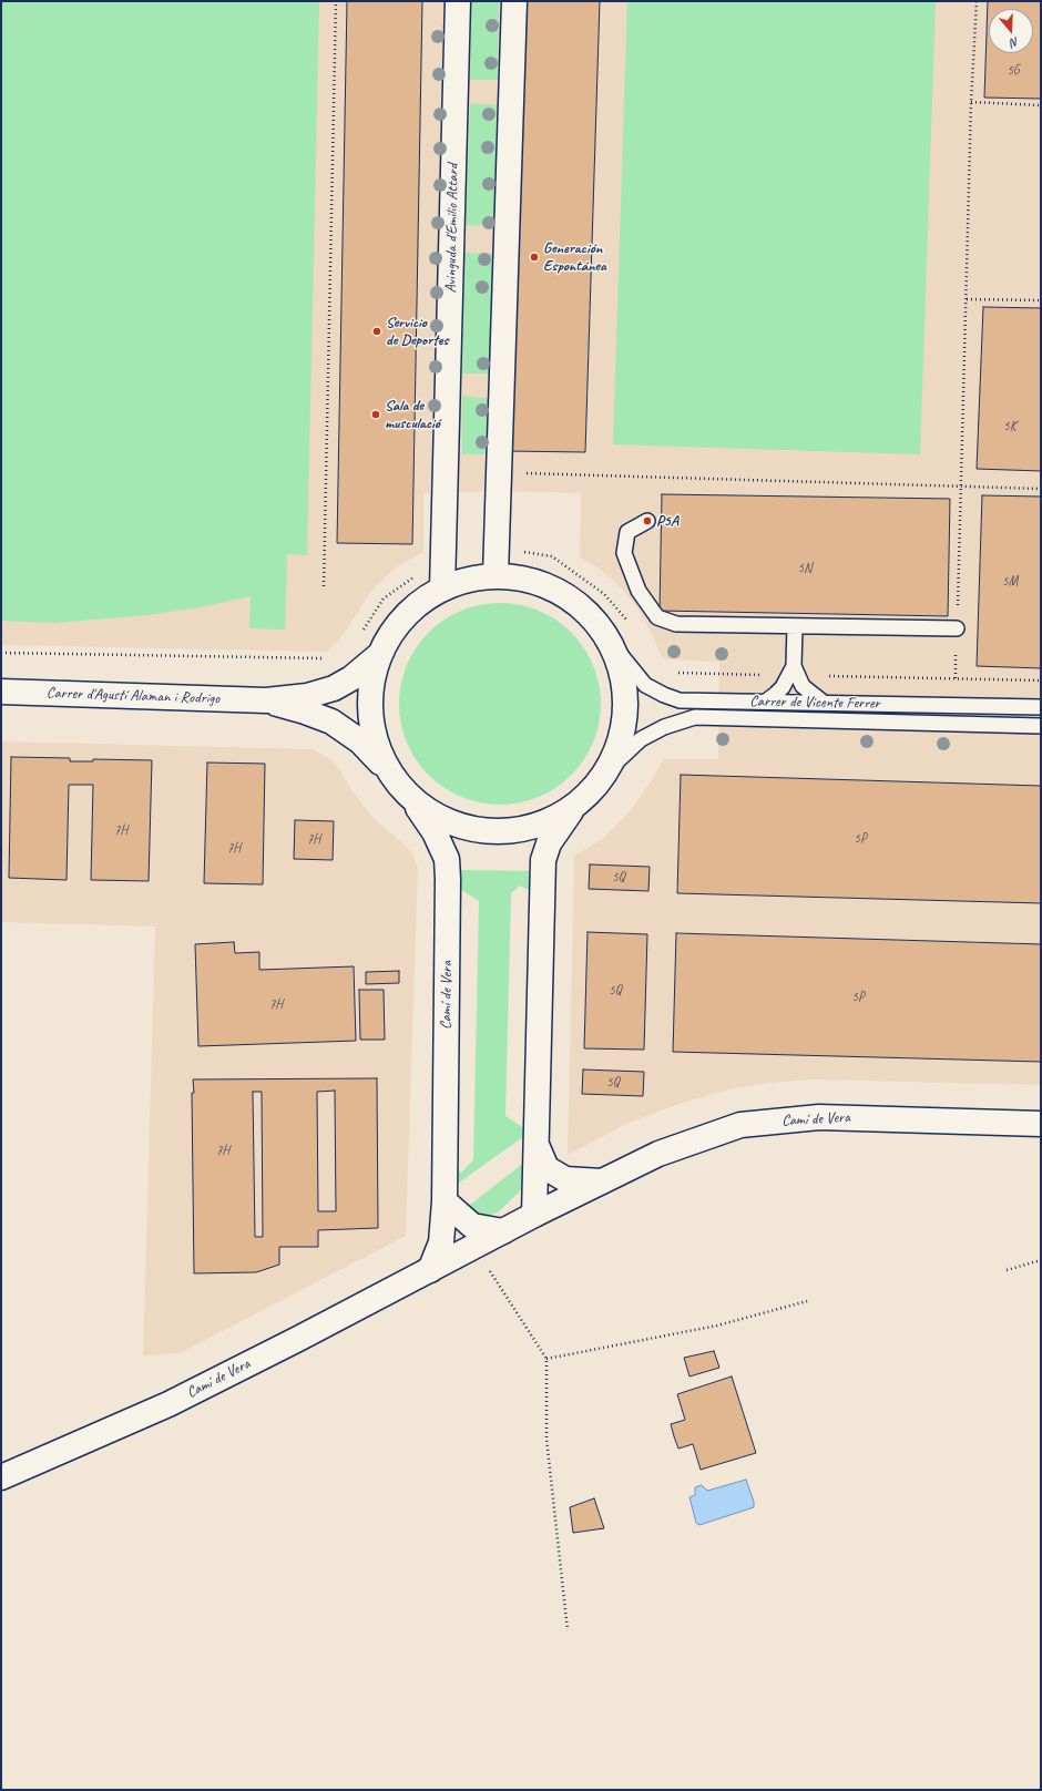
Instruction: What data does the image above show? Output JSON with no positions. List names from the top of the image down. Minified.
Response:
{"streets":{"street":["Avinguda d'Emilio Attard","Carrer d'Agustí Alaman i Rodrigo","Camí de Vera"],"lane":["Carrer de Vicente Ferrer"]},"crossings":[["Carrer d'Agustí Alaman i Rodrigo","Camí de Vera"]],"places":["Generación Espontánea","Servicio de Deportes","Sala de musculació","P5A"],"house_numbers":["5G","5K","5N","5M","7H","5P","7H","7H","5Q","5Q","5P","7H","5Q","7H"],"north":"bottom"}
